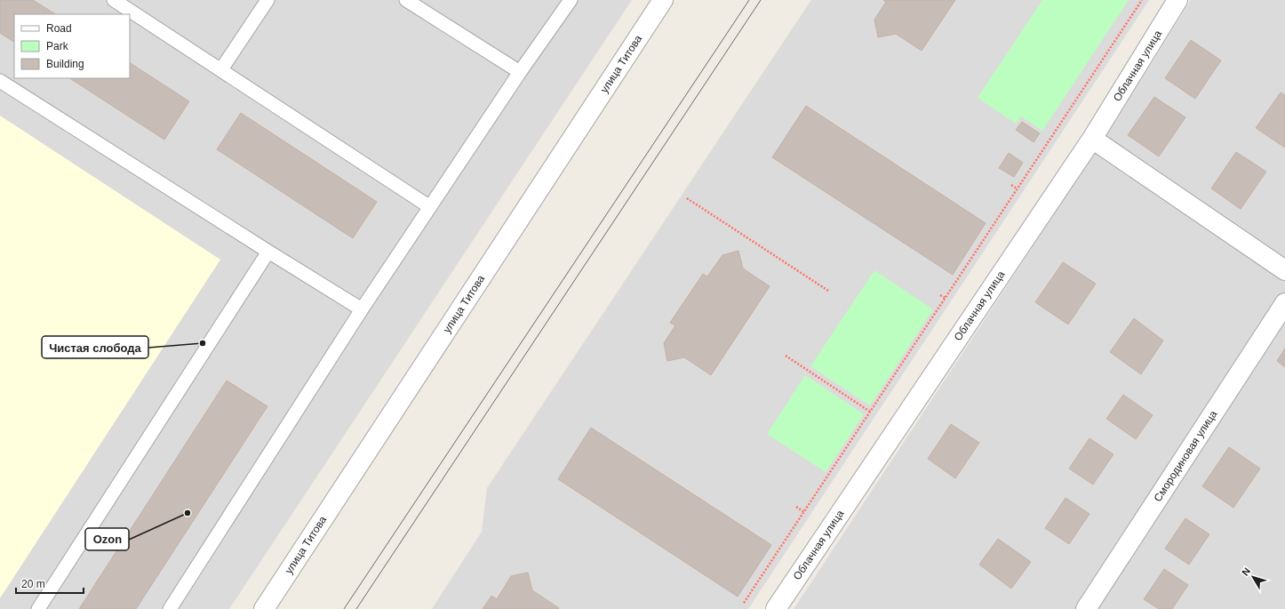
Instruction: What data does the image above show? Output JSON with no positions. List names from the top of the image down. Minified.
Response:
{"streets":{"street":["улица Титова","Облачная улица","Смородиновая улица"]},"places":["Чистая слобода","Ozon"],"legend":["Road","Park","Building"],"scale_bar":"20 m","north":"top left"}
